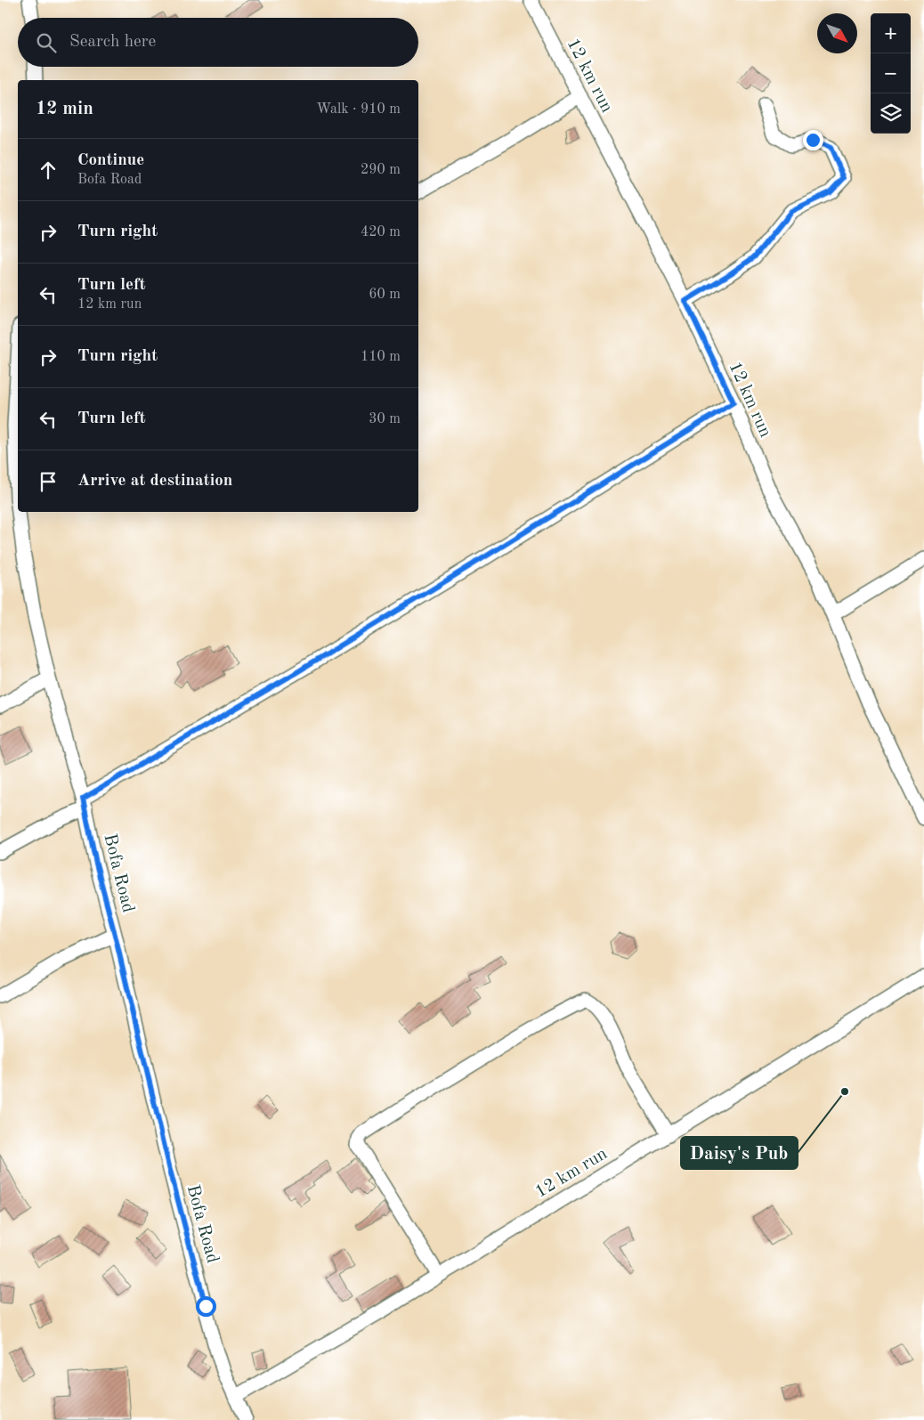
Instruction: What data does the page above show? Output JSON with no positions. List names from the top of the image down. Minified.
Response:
{"streets":{"street":["12 km run","Bofa Road"]},"crossings":[["12 km run","Bofa Road"]],"places":["Daisy's Pub"],"north":"bottom right","page":{"map_buttons":["+","−"],"search":"Search here","heading":["12 min","Walk · 910 m"],"list":[["Continue","Bofa Road","290 m"],["Turn right","420 m"],["Turn left","12 km run","60 m"],["Turn right","110 m"],["Turn left","30 m"],"Arrive at destination"]}}
